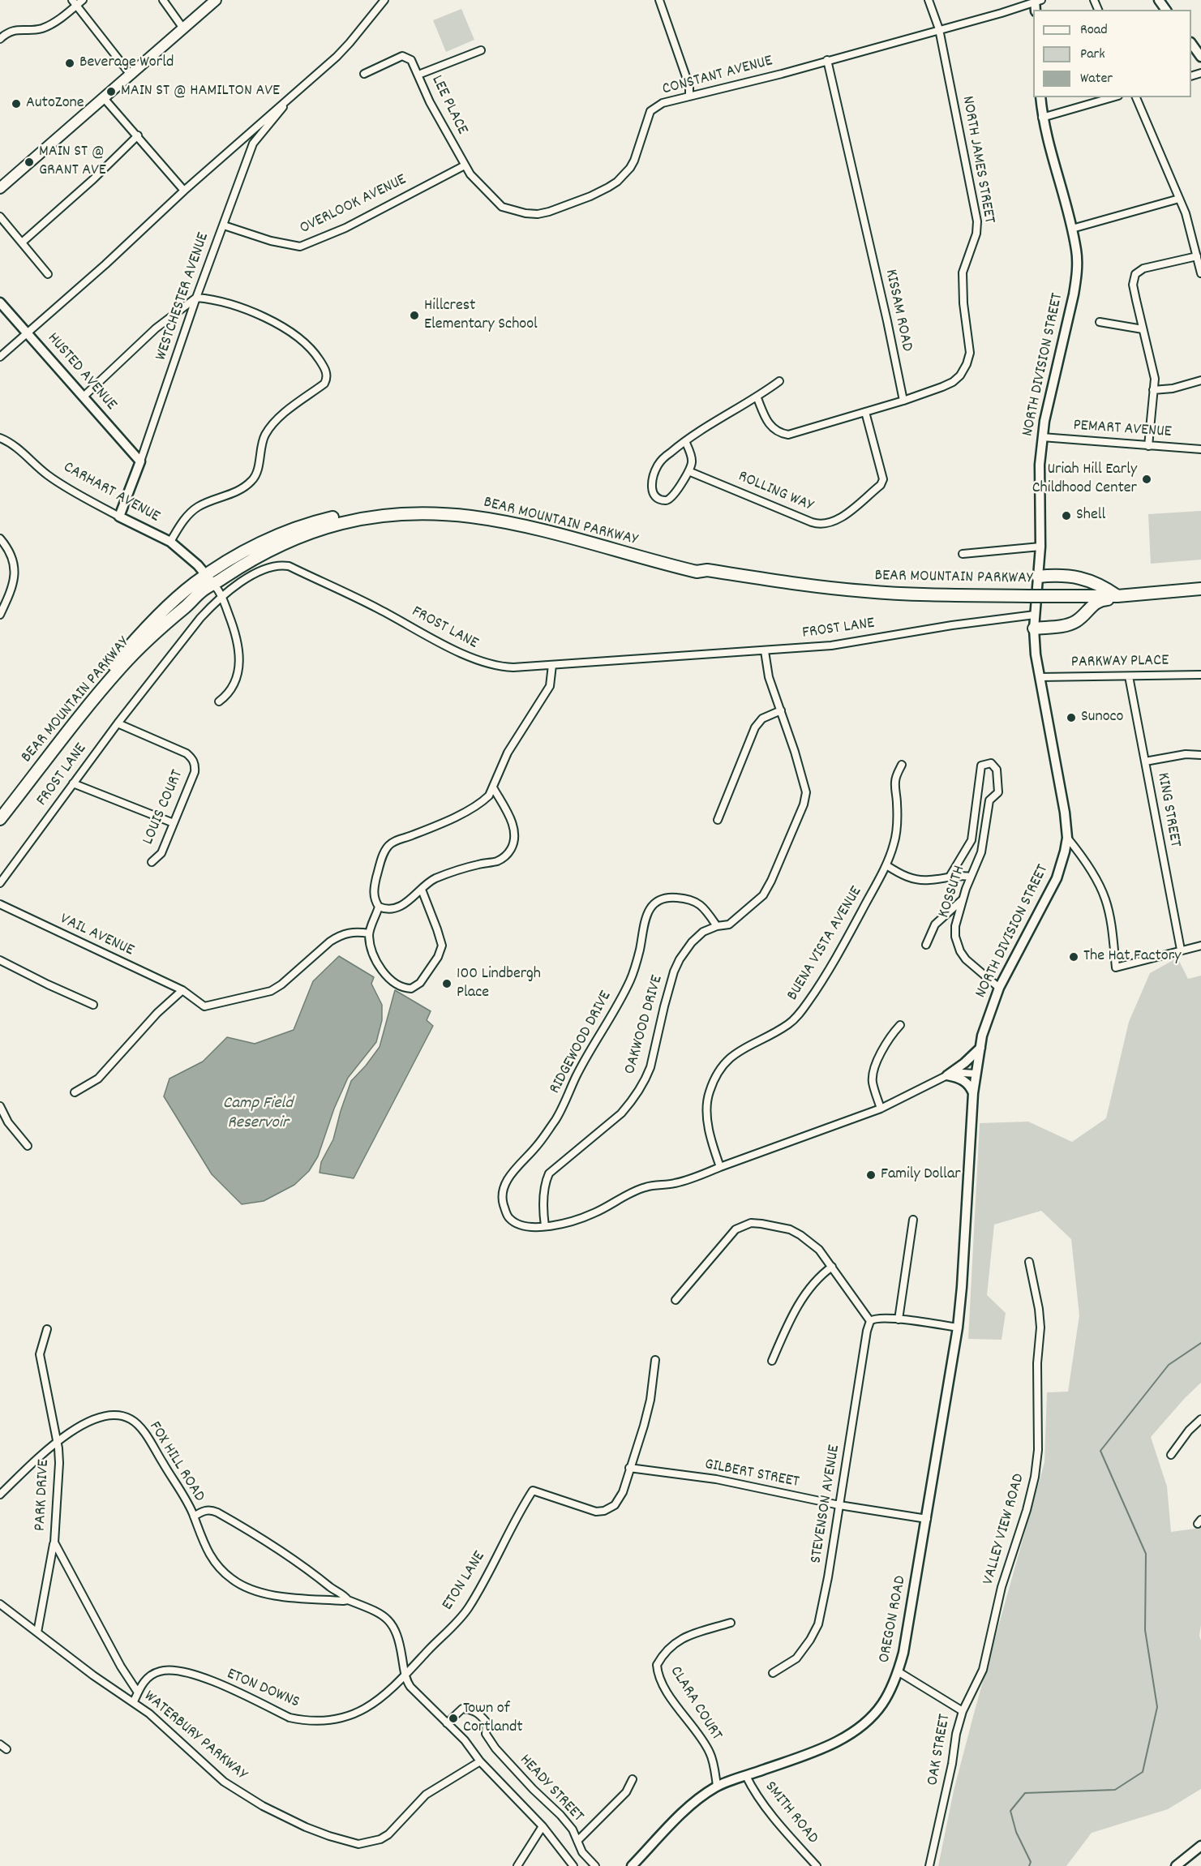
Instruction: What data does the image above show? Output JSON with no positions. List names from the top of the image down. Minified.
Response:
{"streets":{"highway":["BEAR MOUNTAIN PARKWAY"],"street":["CONSTANT AVENUE","LEE PLACE","NORTH JAMES STREET","OVERLOOK AVENUE","WESTCHESTER AVENUE","KISSAM ROAD","NORTH DIVISION STREET","HUSTED AVENUE","PEMART AVENUE","ROLLING WAY","CARHART AVENUE","FROST LANE","PARKWAY PLACE","LOUIS COURT","KING STREET","KOSSUTH","VAIL AVENUE","BUENA VISTA AVENUE","OAKWOOD DRIVE","RIDGEWOOD DRIVE","FOX HILL ROAD","GILBERT STREET","PARK DRIVE","STEVENSON AVENUE","VALLEY VIEW ROAD","ETON LANE","OREGON ROAD","ETON DOWNS","CLARA COURT","WATERBURY PARKWAY","OAK STREET","HEADY STREET","SMITH ROAD"]},"crossings":[["CONSTANT AVENUE","LEE PLACE"],["CONSTANT AVENUE","NORTH JAMES STREET"],["CONSTANT AVENUE","OVERLOOK AVENUE"],["CONSTANT AVENUE","KISSAM ROAD"],["LEE PLACE","OVERLOOK AVENUE"],["NORTH JAMES STREET","KISSAM ROAD"],["OVERLOOK AVENUE","WESTCHESTER AVENUE"],["WESTCHESTER AVENUE","HUSTED AVENUE"],["WESTCHESTER AVENUE","CARHART AVENUE"],["NORTH DIVISION STREET","PEMART AVENUE"],["NORTH DIVISION STREET","FROST LANE"],["NORTH DIVISION STREET","PARKWAY PLACE"],["NORTH DIVISION STREET","KOSSUTH"],["NORTH DIVISION STREET","OREGON ROAD"],["CARHART AVENUE","BEAR MOUNTAIN PARKWAY"],["FROST LANE","LOUIS COURT"],["FROST LANE","OAKWOOD DRIVE"],["PARKWAY PLACE","KING STREET"],["OAKWOOD DRIVE","RIDGEWOOD DRIVE"],["FOX HILL ROAD","PARK DRIVE"],["FOX HILL ROAD","ETON LANE"],["FOX HILL ROAD","ETON DOWNS"],["GILBERT STREET","STEVENSON AVENUE"],["GILBERT STREET","ETON LANE"],["GILBERT STREET","OREGON ROAD"],["PARK DRIVE","ETON DOWNS"],["VALLEY VIEW ROAD","OAK STREET"],["ETON LANE","ETON DOWNS"],["OREGON ROAD","CLARA COURT"],["OREGON ROAD","OAK STREET"],["OREGON ROAD","SMITH ROAD"]],"water":["Camp Field Reservoir"],"places":["Beverage World","MAIN ST @ HAMILTON AVE","AutoZone","MAIN ST @ GRANT AVE","Hillcrest Elementary School","Uriah Hill Early Childhood Center","Shell","Sunoco","The Hat Factory","100 Lindbergh Place","Family Dollar","Town of Cortlandt"],"legend":["Road","Park","Water"]}
